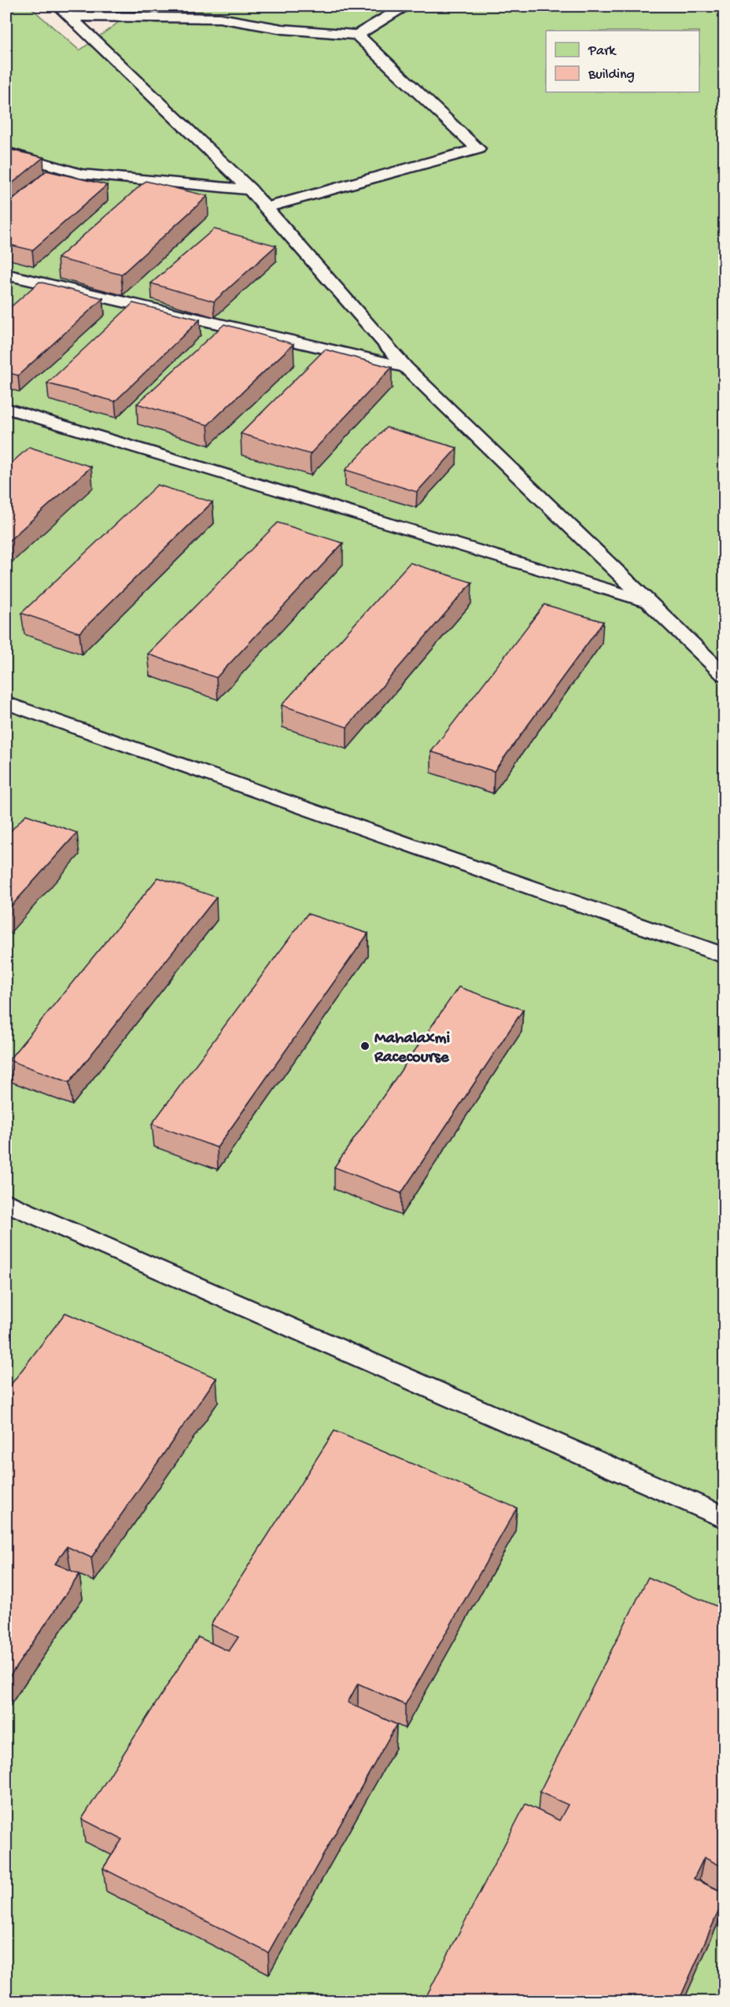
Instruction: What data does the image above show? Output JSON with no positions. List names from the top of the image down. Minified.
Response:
{"places":["Mahalaxmi Racecourse"],"legend":["Park","Building"]}
